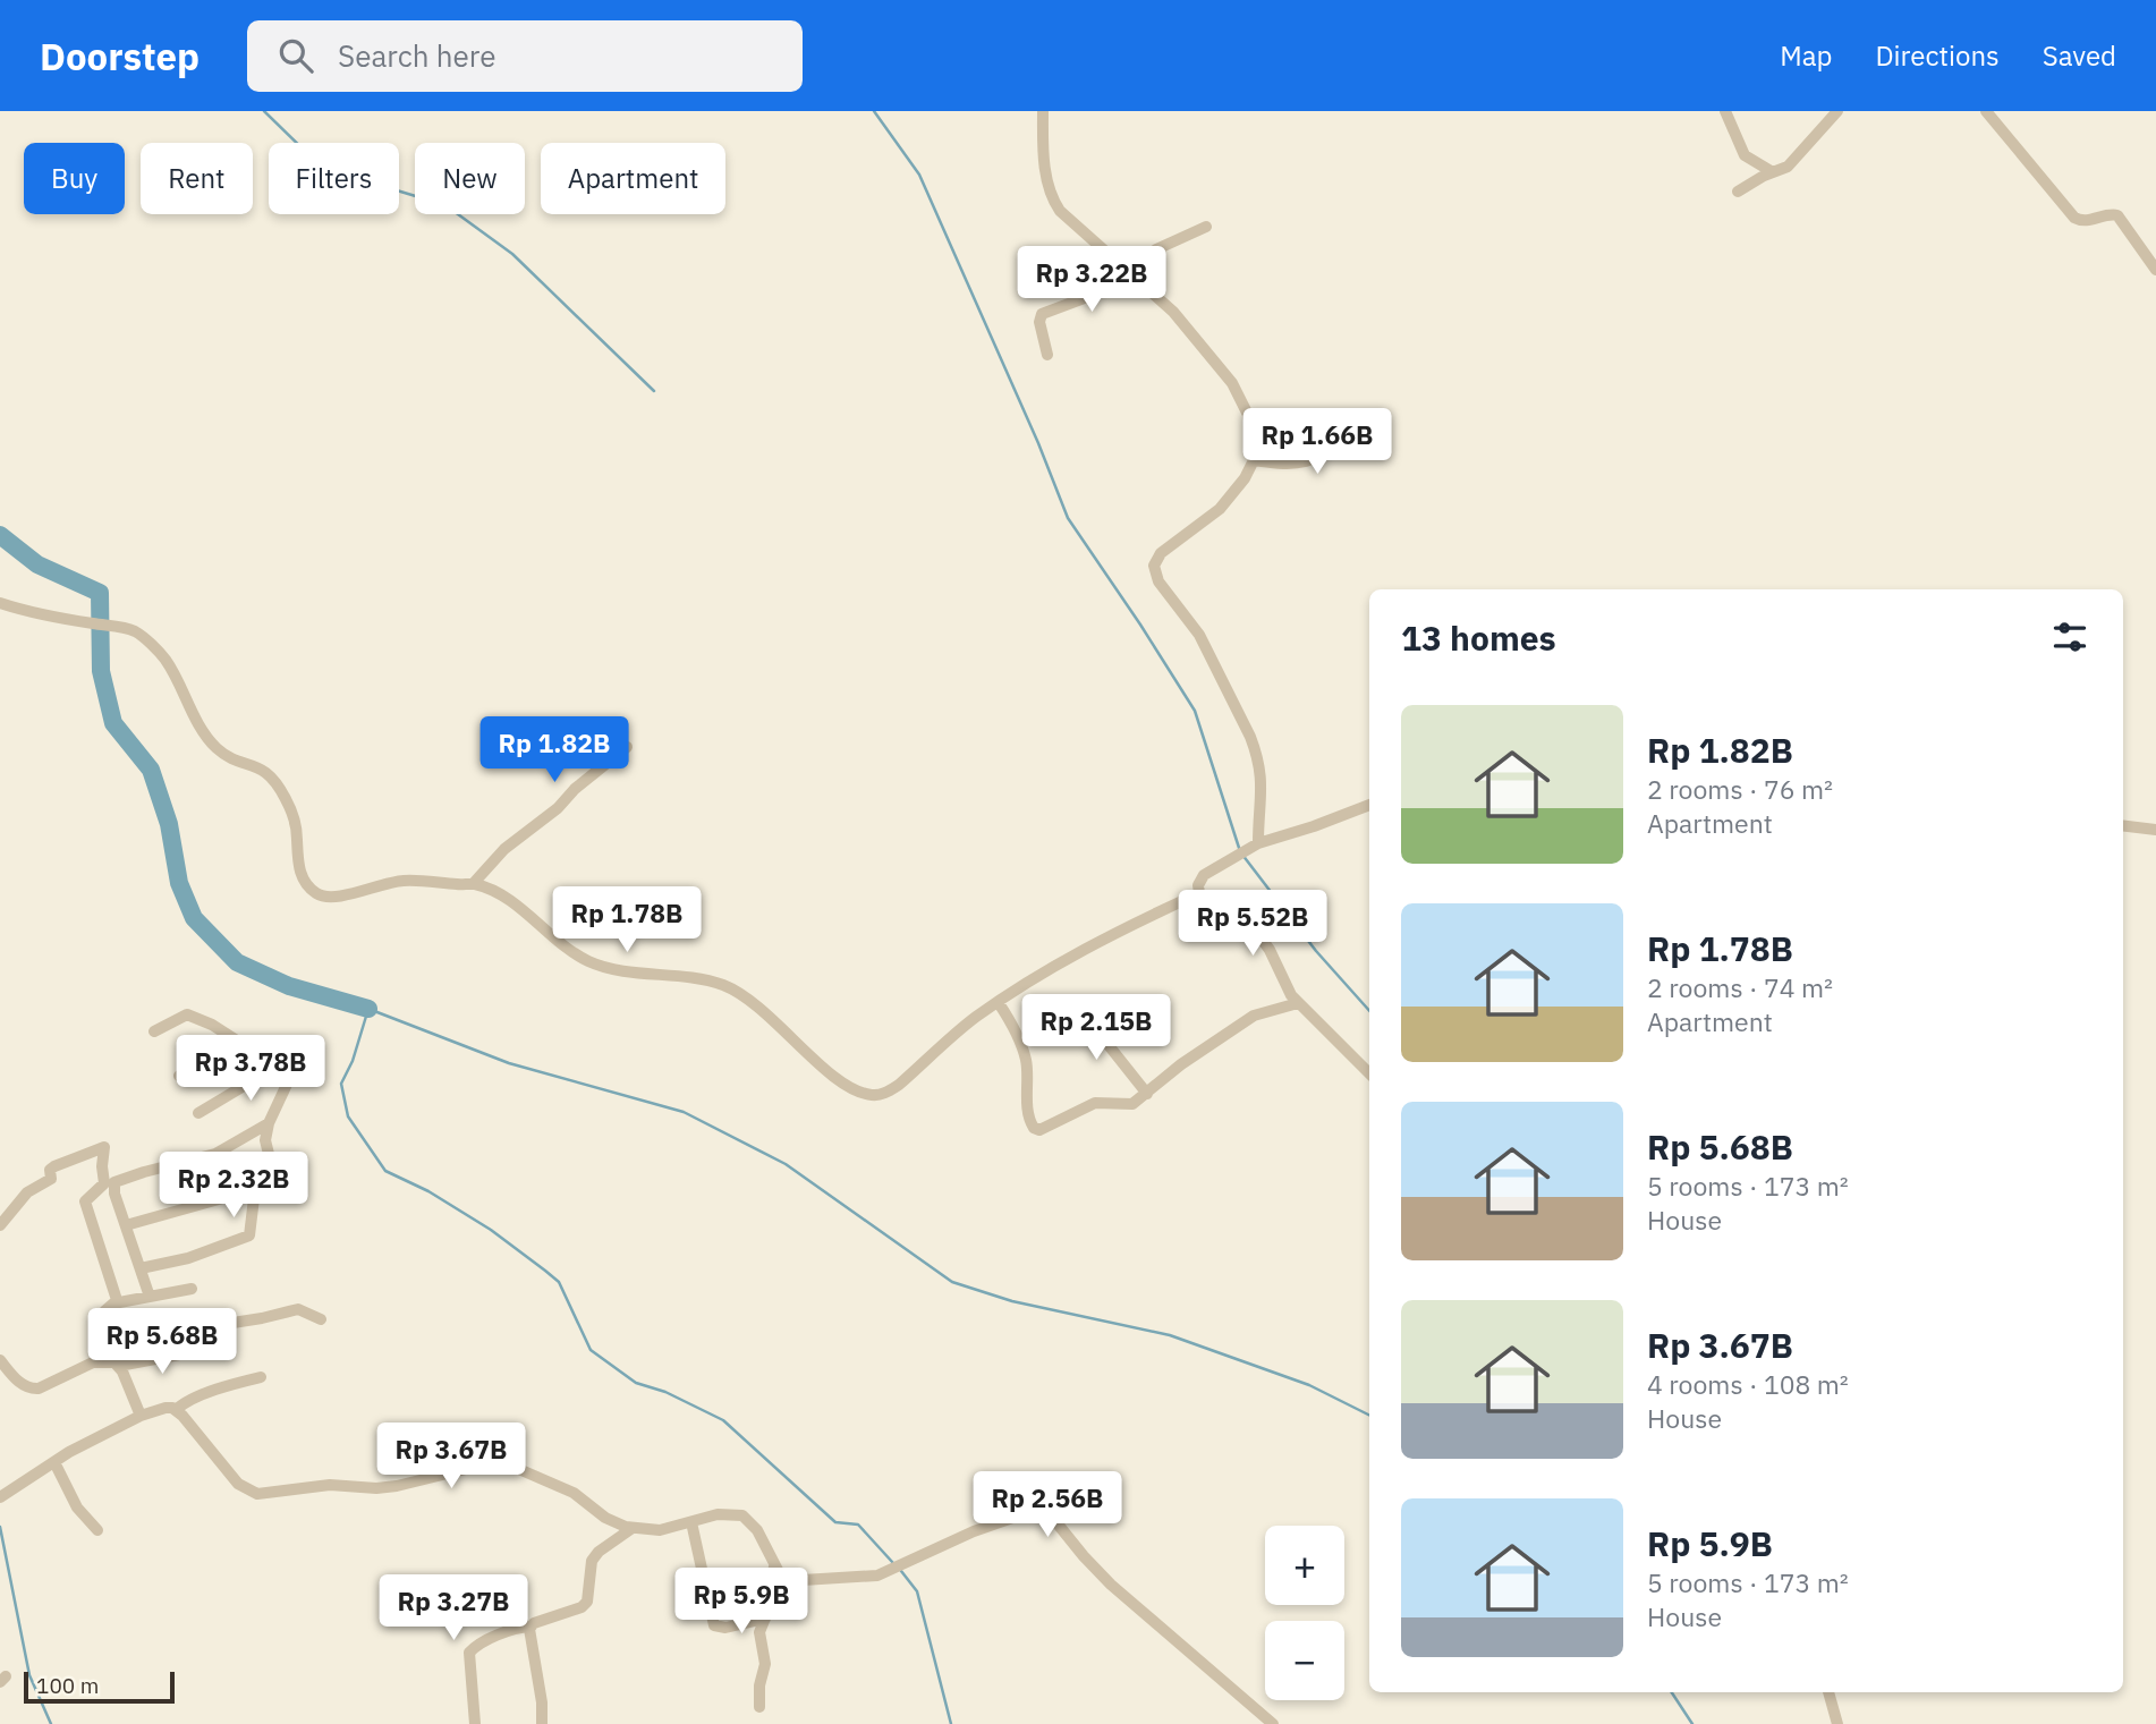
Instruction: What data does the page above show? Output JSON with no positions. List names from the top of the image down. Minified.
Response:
{"scale_bar":"100 m","page":{"header":"Doorstep","search":"Search here","nav":["Map","Directions","Saved"],"chip":["Buy","Rent","Filters","New","Apartment"],"price":["Rp 3.22B","Rp 1.66B","Rp 1.82B","Rp 1.78B","Rp 5.52B","Rp 2.15B","Rp 3.78B","Rp 2.32B","Rp 5.68B","Rp 3.67B","Rp 2.56B","Rp 5.9B","Rp 3.27B"],"heading":"13 homes","list":[{"name":"Rp 1.82B","note":"2 rooms · 76 m² · Apartment"},{"name":"Rp 1.78B","note":"2 rooms · 74 m² · Apartment"},{"name":"Rp 5.68B","note":"5 rooms · 173 m² · House"},{"name":"Rp 3.67B","note":"4 rooms · 108 m² · House"},{"name":"Rp 5.9B","note":"5 rooms · 173 m² · House"}],"map_buttons":["+","−"],"scale":"100 m"}}
